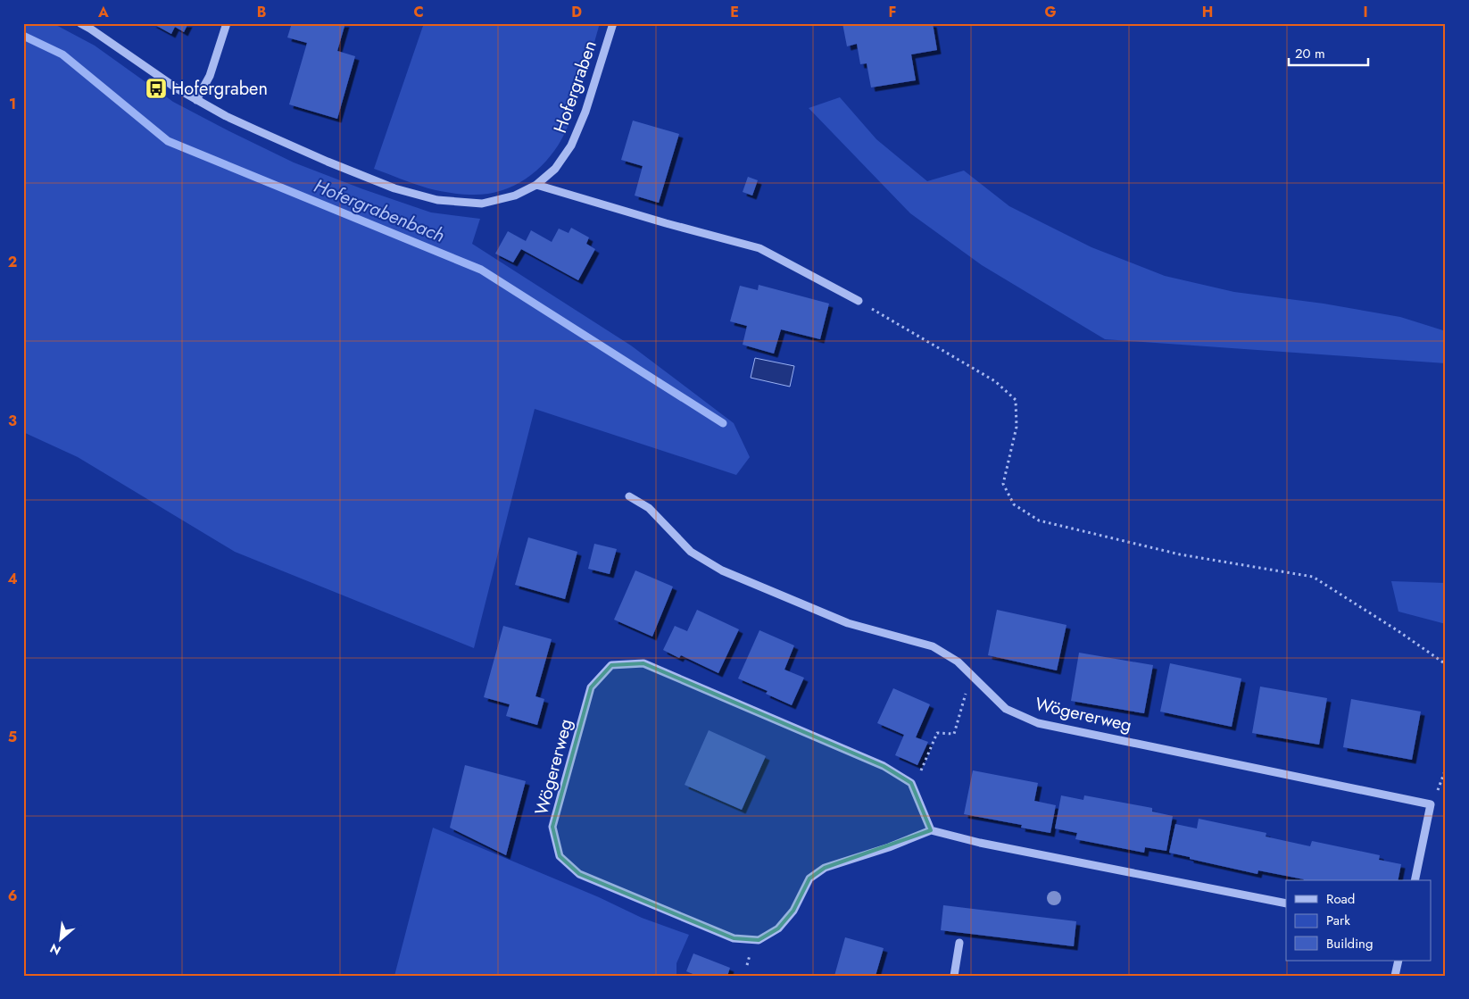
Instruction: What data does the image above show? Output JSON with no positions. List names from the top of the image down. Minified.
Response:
{"streets":{"street":["Hofergraben","Wögererweg"]},"water":["Hofergrabenbach"],"places":{"bus stop":["Hofergraben"]},"legend":["Road","Park","Building"],"scale_bar":"20 m","north":"bottom left","grid":{"columns":["A","B","C","D","E","F","G","H","I"],"rows":["1","2","3","4","5","6"]}}
